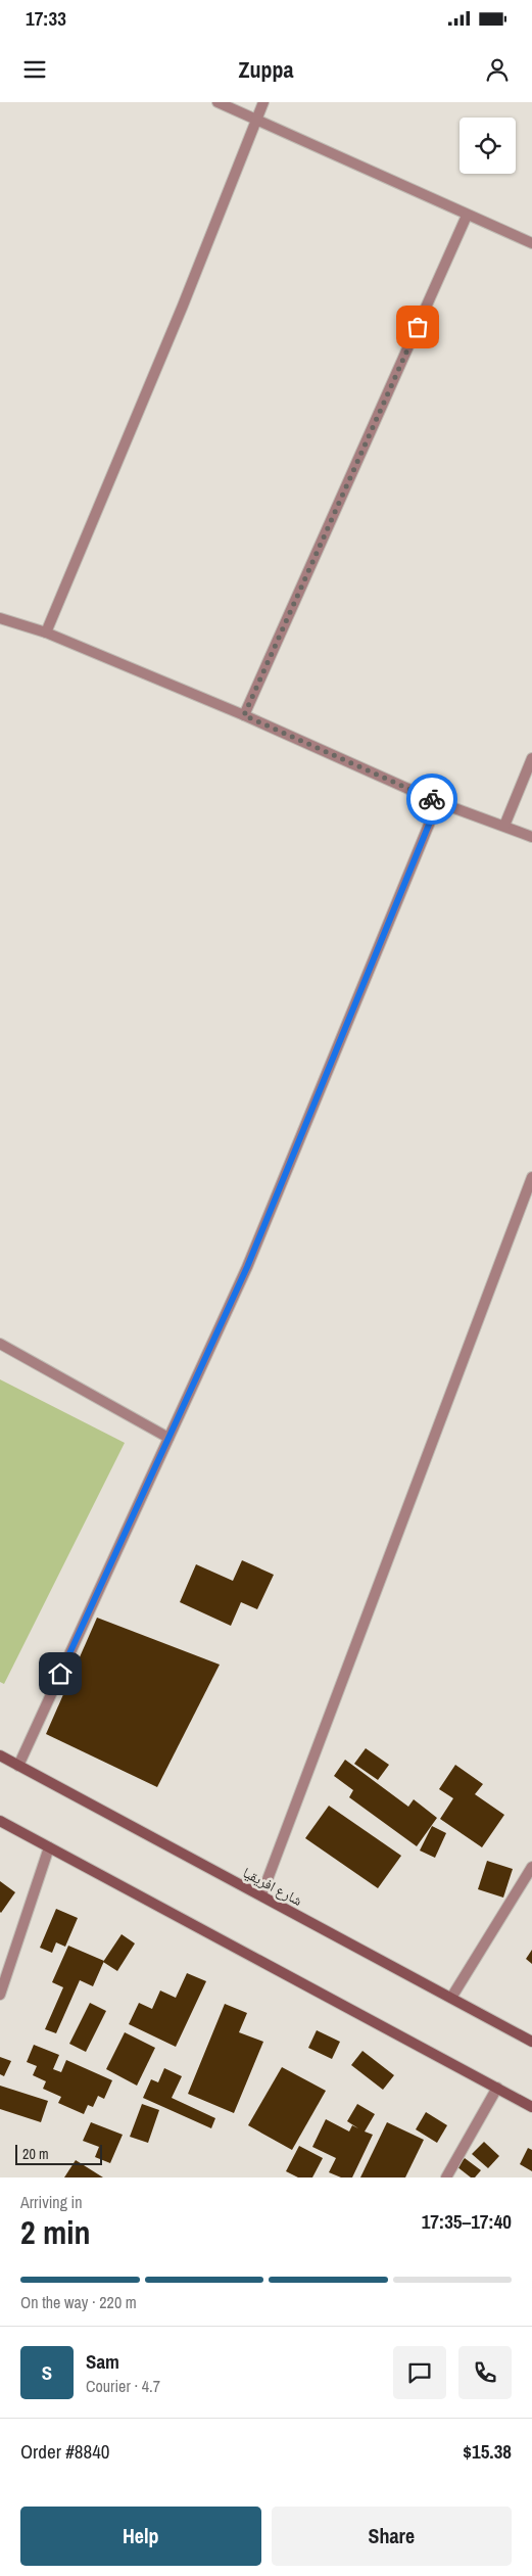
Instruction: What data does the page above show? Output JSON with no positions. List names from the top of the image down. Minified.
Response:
{"streets":{"street":["شارع افريقيا"]},"scale_bar":"20 m","page":{"status":"17:33","header":"Zuppa","scale":"20 m","heading":["2 min","Arriving in","17:35–17:40"],"panel":["Sam","Courier · 4.7","Order #8840","$15.38"],"bar":"On the way · 220 m","round":"S","buttons":["Help","Share"]}}
